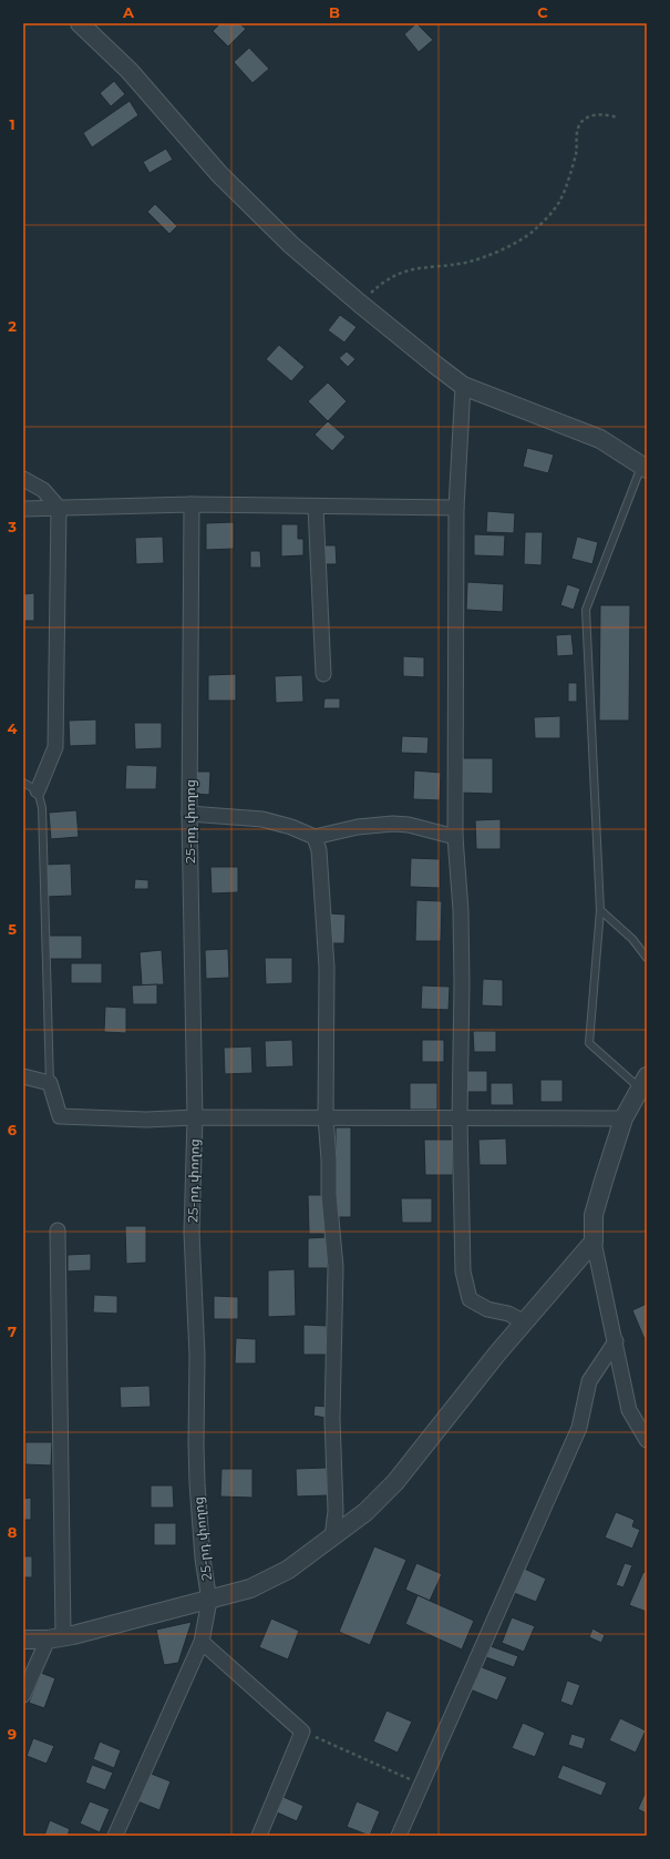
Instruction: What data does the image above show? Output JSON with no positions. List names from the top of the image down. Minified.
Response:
{"streets":{"street":["25-րդ փողոց"]},"grid":{"columns":["A","B","C"],"rows":["1","2","3","4","5","6","7","8","9"]}}
